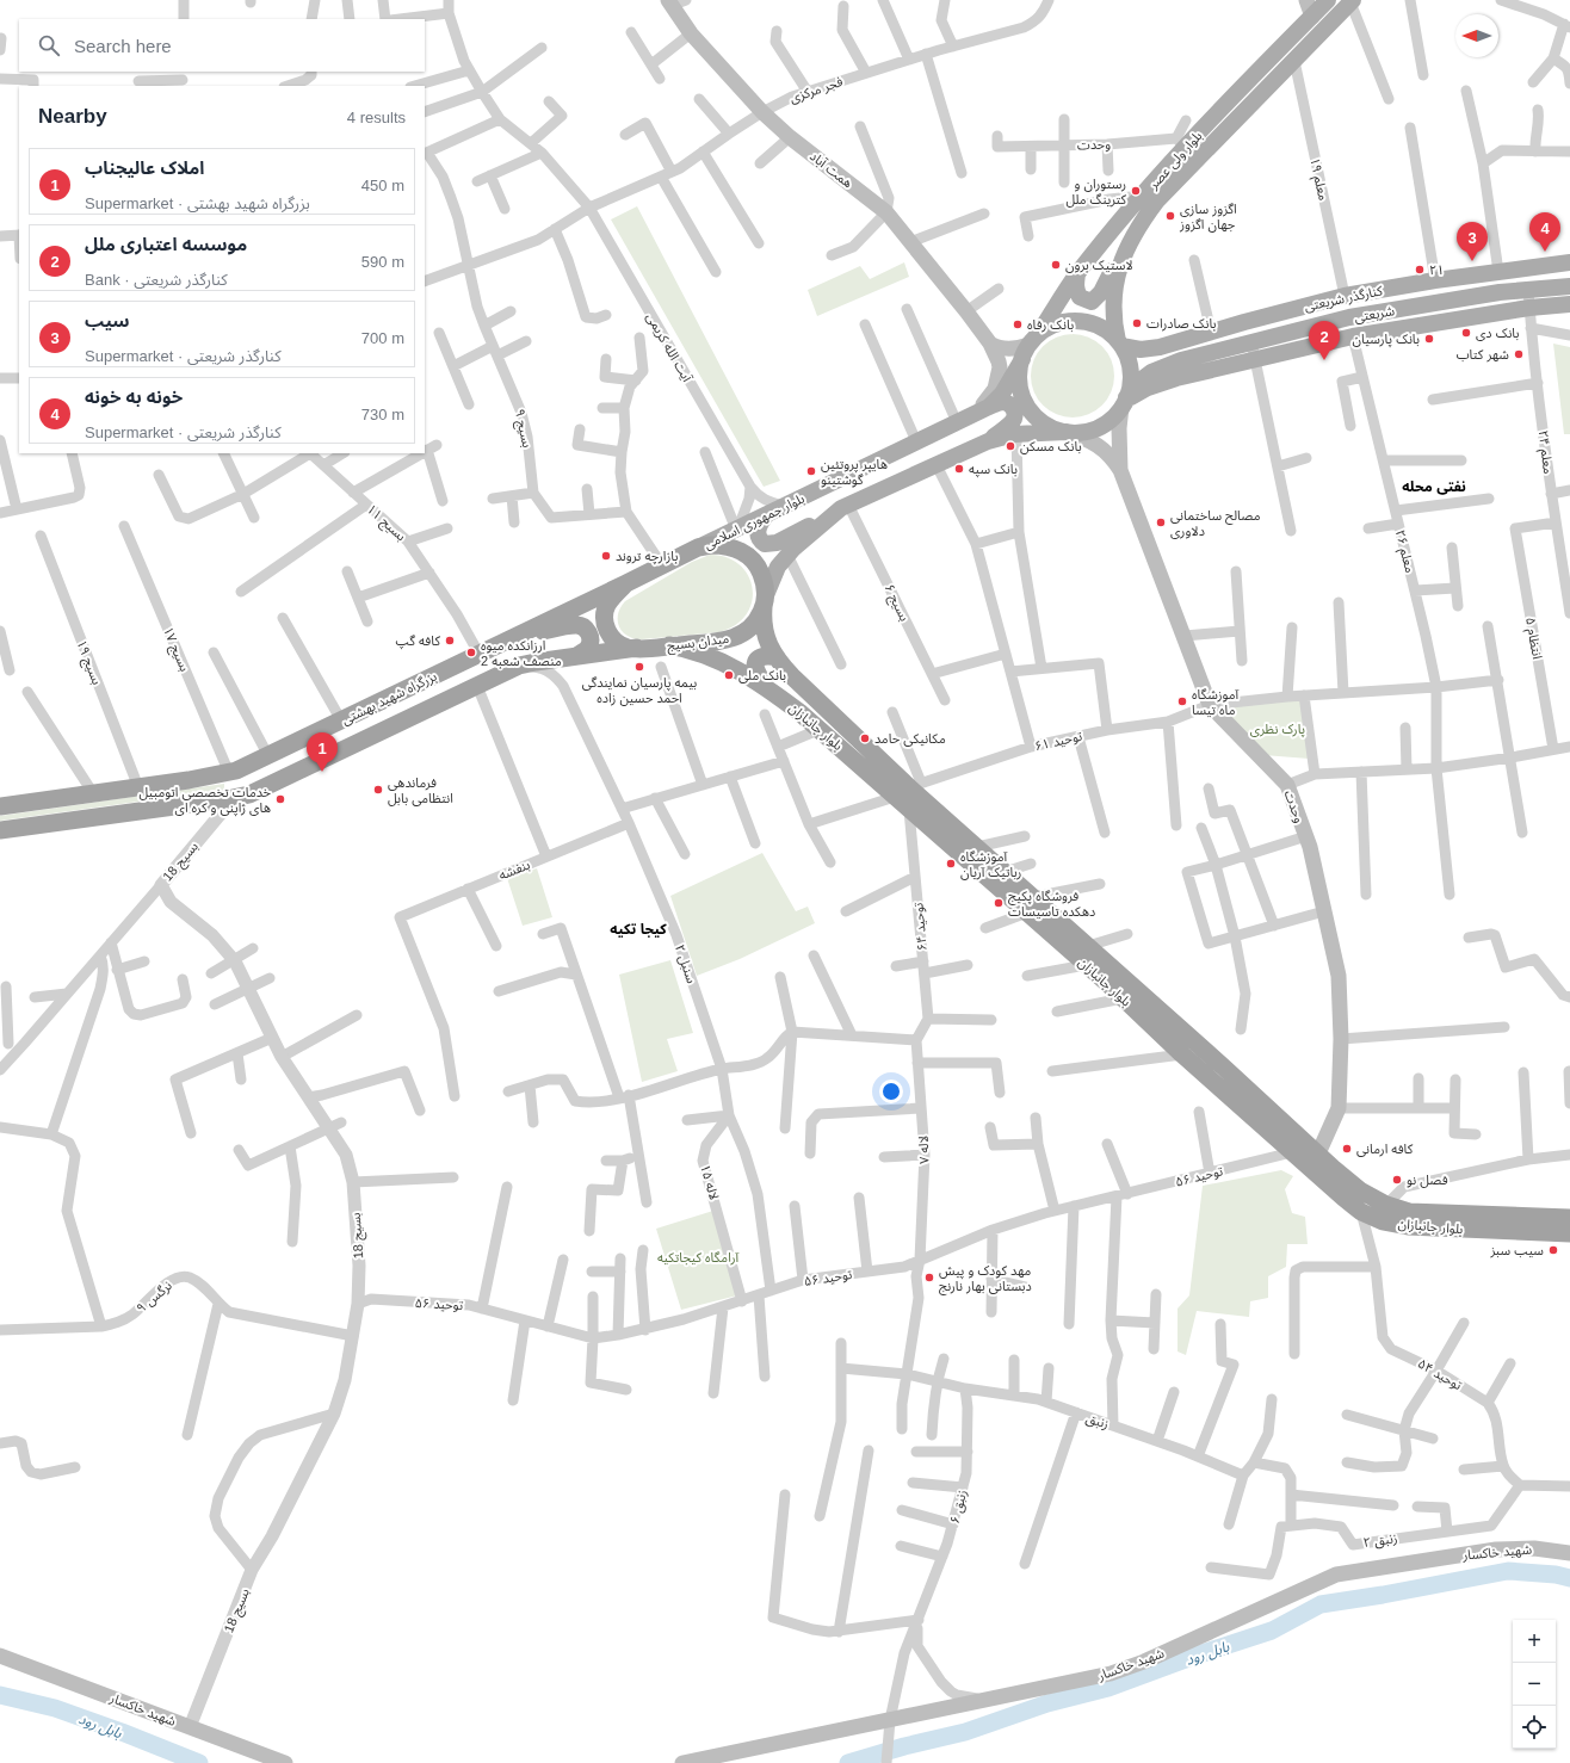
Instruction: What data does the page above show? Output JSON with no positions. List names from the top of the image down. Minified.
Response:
{"streets":{"highway":["میدان بسیج","بزرگراه شهید بهشتی","بلوار جانبازان"],"main road":["وحدت","بلوار ولی عصر","همت آباد","کنارگذر شریعتی","شریعتی","بلوار جمهوری اسلامی","شهید خاکسار"],"street":["فجر مرکزی","معلم ۱۹","آیت الله کریمی","بسیج ۹","معلم ۲۴","بسیج ۱۱","معلم ۲۶","بسیج ۶","انتظام ۵","بسیج ۱۷","بسیج ۱۹","توحید ۶۱","بسیج 18","بنفشه","توحید ۶۴","سنبل ۲","لاله ۷","توحید ۵۶","لاله ۱۵","نرگس ۹","توحید ۵۴","زنبق","زنبق ۶","زنبق ۲"]},"crossings":[["فجر مرکزی","همت آباد"],["فجر مرکزی","آیت الله کریمی"],["فجر مرکزی","بسیج ۹"],["وحدت","بلوار ولی عصر"],["وحدت","کنارگذر شریعتی"],["وحدت","بلوار جمهوری اسلامی"],["وحدت","بلوار جانبازان"],["وحدت","توحید ۶۱"],["بلوار ولی عصر","معلم ۱۹"],["بلوار ولی عصر","کنارگذر شریعتی"],["بلوار ولی عصر","بلوار جمهوری اسلامی"],["همت آباد","بلوار جمهوری اسلامی"],["معلم ۱۹","کنارگذر شریعتی"],["کنارگذر شریعتی","بلوار جمهوری اسلامی"],["شریعتی","معلم ۲۴"],["آیت الله کریمی","بلوار جمهوری اسلامی"],["معلم ۲۴","انتظام ۵"],["بلوار جمهوری اسلامی","میدان بسیج"],["بسیج ۱۱","بزرگراه شهید بهشتی"],["معلم ۲۶","توحید ۶۱"],["میدان بسیج","بزرگراه شهید بهشتی"],["میدان بسیج","بلوار جانبازان"],["بسیج ۱۷","بزرگراه شهید بهشتی"],["بسیج ۱۹","بزرگراه شهید بهشتی"],["بزرگراه شهید بهشتی","بسیج 18"],["بزرگراه شهید بهشتی","سنبل ۲"],["بلوار جانبازان","توحید ۶۱"],["بلوار جانبازان","توحید ۶۴"],["بلوار جانبازان","توحید ۵۶"],["بلوار جانبازان","توحید ۵۴"],["بسیج 18","توحید ۵۶"],["بسیج 18","نرگس ۹"],["بسیج 18","شهید خاکسار"],["بنفشه","سنبل ۲"],["لاله ۷","توحید ۵۶"],["لاله ۷","زنبق"],["توحید ۵۶","لاله ۱۵"],["زنبق","زنبق ۶"]],"districts":["نفتی محله","کیجا تکیه"],"water":["بابل رود"],"parks":["پارک نظری","آرامگاه کیجاتکیه"],"places":["رستوران و کترینگ ملل","اگزوز سازی جهان اگزوز","لاستیک برون","۲۱","بانک صادرات","بانک رفاه","بانک دی","بانک پارسیان","شهر کتاب","بانک مسکن","بانک سپه","هایپر پروتئین گوشتینو","مصالح ساختمانی دلاوری","بازارچه تروند","کافه گپ","ارزانکده میوه منصف شعبه 2","بیمه پارسیان نمایندگی احمد حسین زاده","بانک ملی","آموزشگاه ماه تیسا","مکانیکی حامد","فرماندهی انتظامی بابل","خدمات تخصصی اتومبیل های ژاپنی و کره ای","آموزشگاه رباتیک آریان","فروشگاه پکیج دهکده تاسیسات","کافه ارمانی","فصل نو","سیب سبز","مهد کودک و پیش دبستانی بهار نارنج"],"north":"left","page":{"search":"Search here","heading":["Nearby","4 results"],"list":[{"mark":"1","name":"املاک عالیجناب","note":"Supermarket · بزرگراه شهید بهشتی","value":"450 m"},{"mark":"2","name":"موسسه اعتباری ملل","note":"Bank · کنارگذر شریعتی","value":"590 m"},{"mark":"3","name":"سیب","note":"Supermarket · کنارگذر شریعتی","value":"700 m"},{"mark":"4","name":"خونه به خونه","note":"Supermarket · کنارگذر شریعتی","value":"730 m"}],"pins":["4","3","2","1"],"map_buttons":["+","−"]}}
